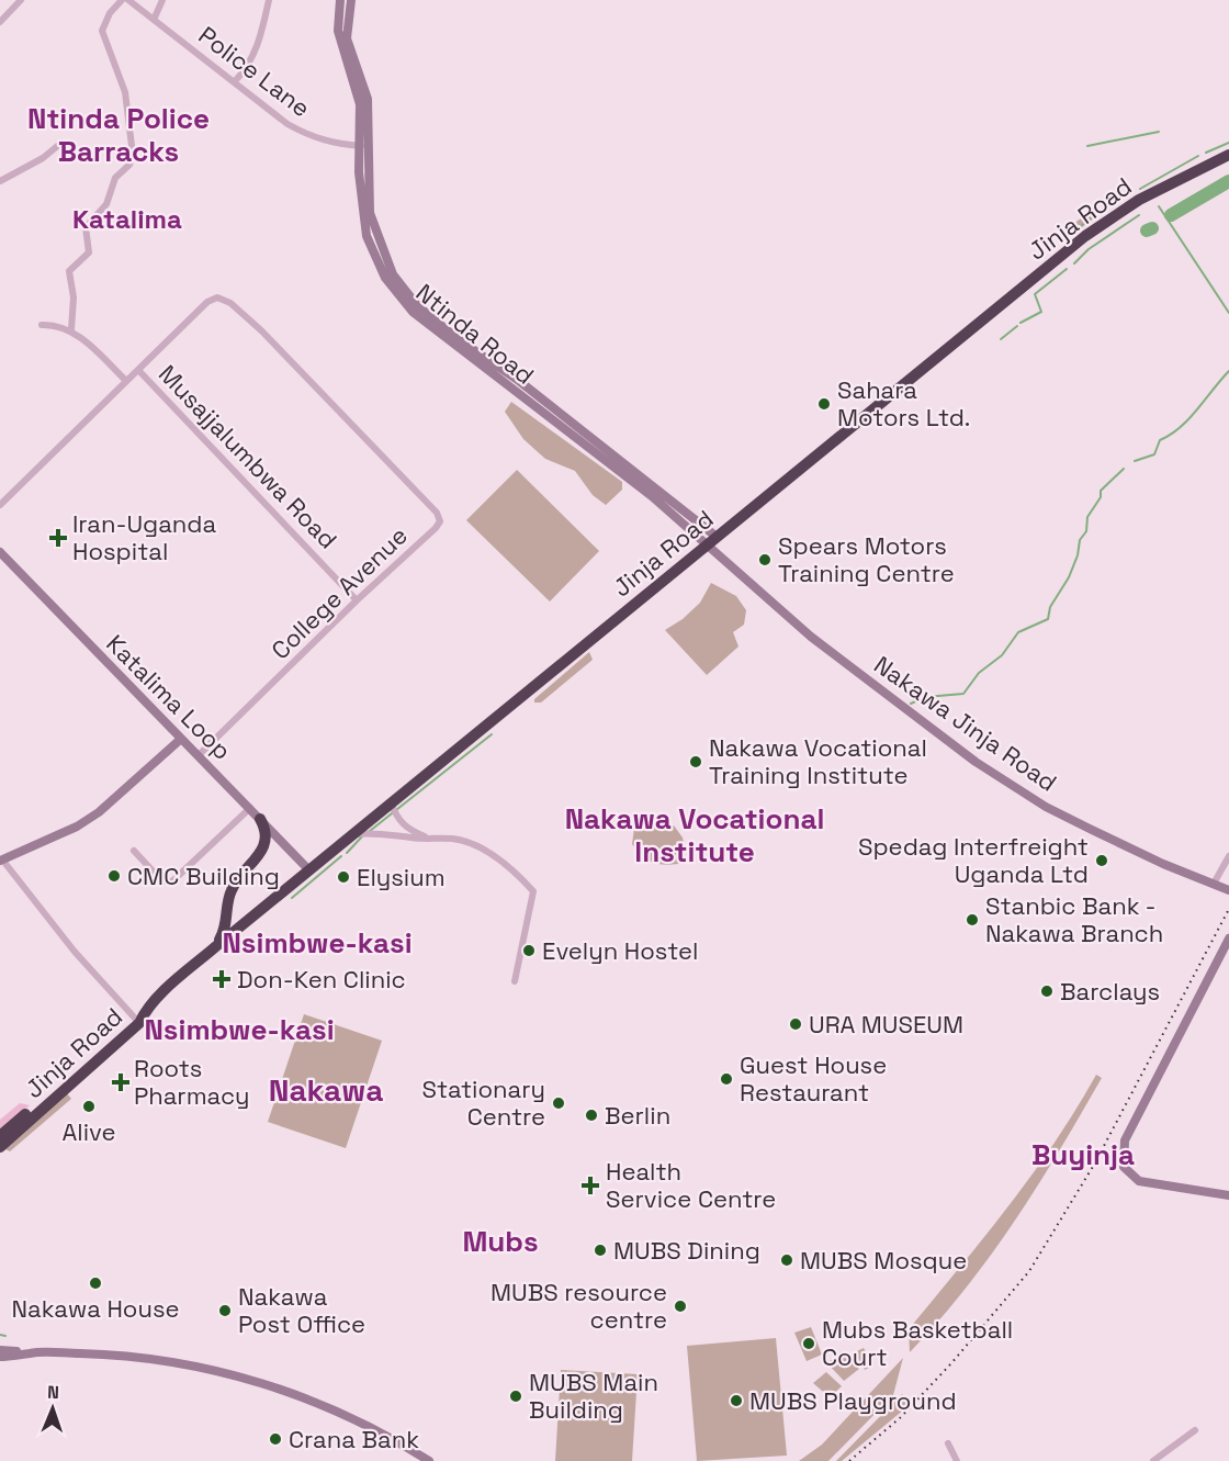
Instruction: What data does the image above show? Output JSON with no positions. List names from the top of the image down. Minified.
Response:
{"streets":{"highway":["Jinja Road"],"main road":["Ntinda Road","Katalima Loop","Nakawa Jinja Road"],"street":["Police Lane","Musajjalumbwa Road","College Avenue"]},"crossings":[["Police Lane","Ntinda Road"],["Jinja Road","Ntinda Road"],["Jinja Road","Katalima Loop"],["Jinja Road","Nakawa Jinja Road"],["Ntinda Road","Nakawa Jinja Road"],["Musajjalumbwa Road","College Avenue"],["College Avenue","Katalima Loop"]],"districts":["Ntinda Police Barracks","Katalima","Nakawa Vocational Institute","Nsimbwe-kasi","Nsimbwe-kasi","Nakawa","Buyinja","Mubs"],"places":{"other":["Sahara Motors Ltd.","Spears Motors Training Centre","Nakawa Vocational Training Institute","Spedag Interfreight Uganda Ltd","CMC Building","Elysium","Stanbic Bank - Nakawa Branch","Evelyn Hostel","Barclays","URA MUSEUM","Guest House Restaurant","Stationary Centre","Alive","Berlin","MUBS Dining","MUBS Mosque","Nakawa House","MUBS resource centre","Nakawa Post Office","Mubs Basketball Court","MUBS Main Building","MUBS Playground","Crana Bank"],"health":["Iran-Uganda Hospital","Don-Ken Clinic","Roots Pharmacy","Health Service Centre"]},"north":"top"}
